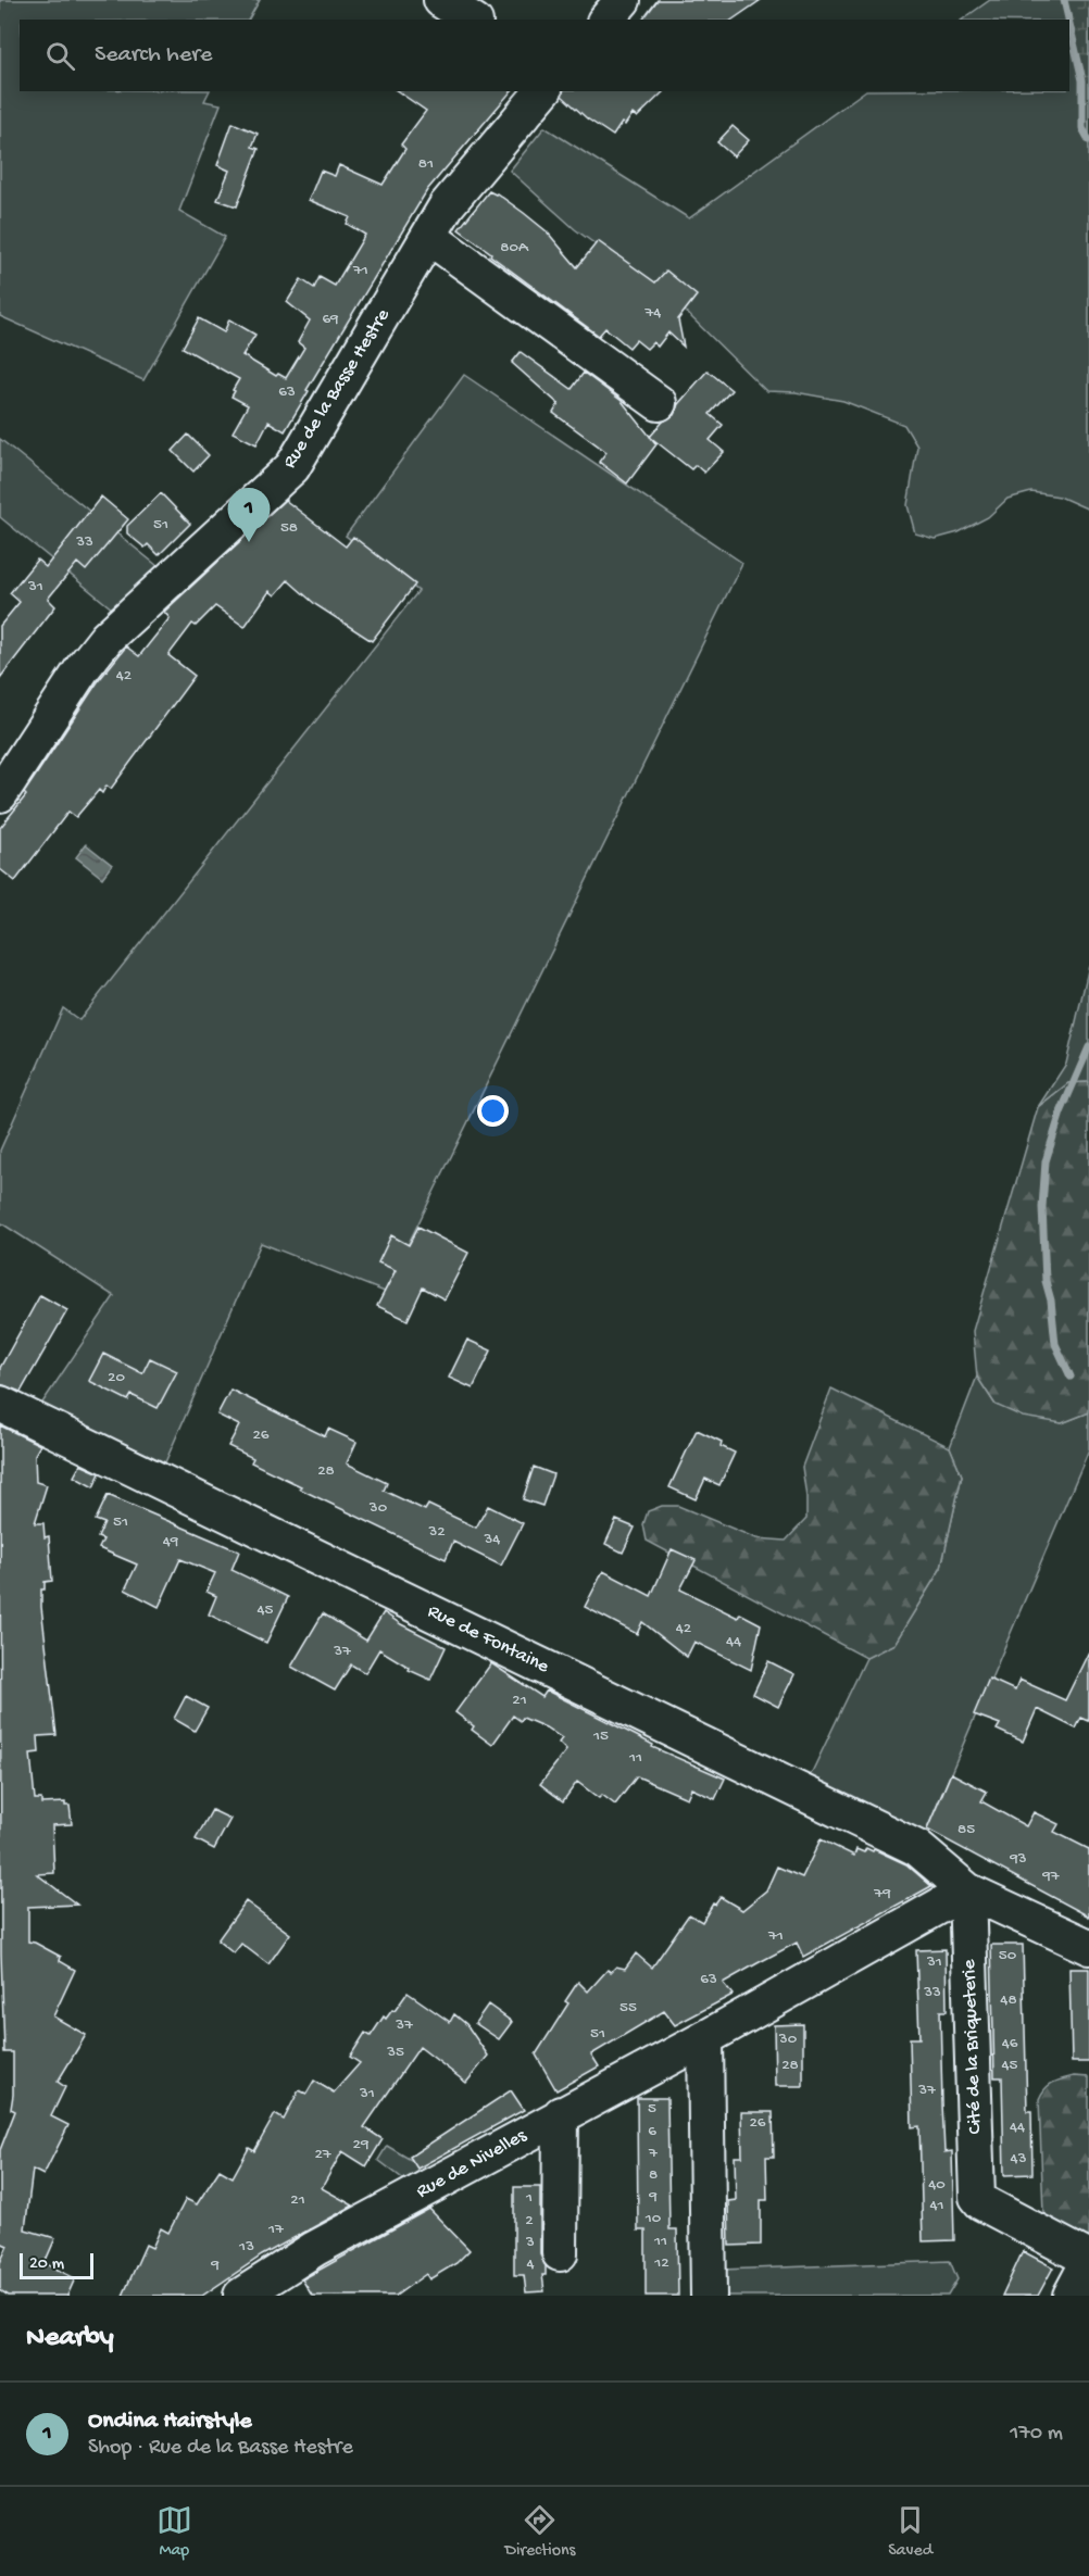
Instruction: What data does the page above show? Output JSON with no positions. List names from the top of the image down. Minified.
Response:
{"streets":{"street":["Rue de la Basse Hestre","Rue de Fontaine","Cité de la Briqueterie","Rue de Nivelles"]},"crossings":[["Rue de Fontaine","Cité de la Briqueterie"],["Rue de Fontaine","Rue de Nivelles"],["Cité de la Briqueterie","Rue de Nivelles"]],"house_numbers":["81","80A","71","74","69","63","51","58","33","31","42","20","26","28","30","51","32","34","49","45","42","44","37","21","15","11","85","93","97","79","71","50","31","63","33","48","55","37","51","30","46","35","28","45","37","31","5","26","44","6","29","7","27","43","8","40","9","1","21","41","10","2","17","11","3","13","12","4","9"],"scale_bar":"20 m","page":{"search":"Search here","pins":"1","scale":"20 m","heading":"Nearby","list":[{"mark":"1","name":"Ondina Hairstyle","note":"Shop · Rue de la Basse Hestre","value":"170 m"}],"nav":["Map","Directions","Saved"]}}
